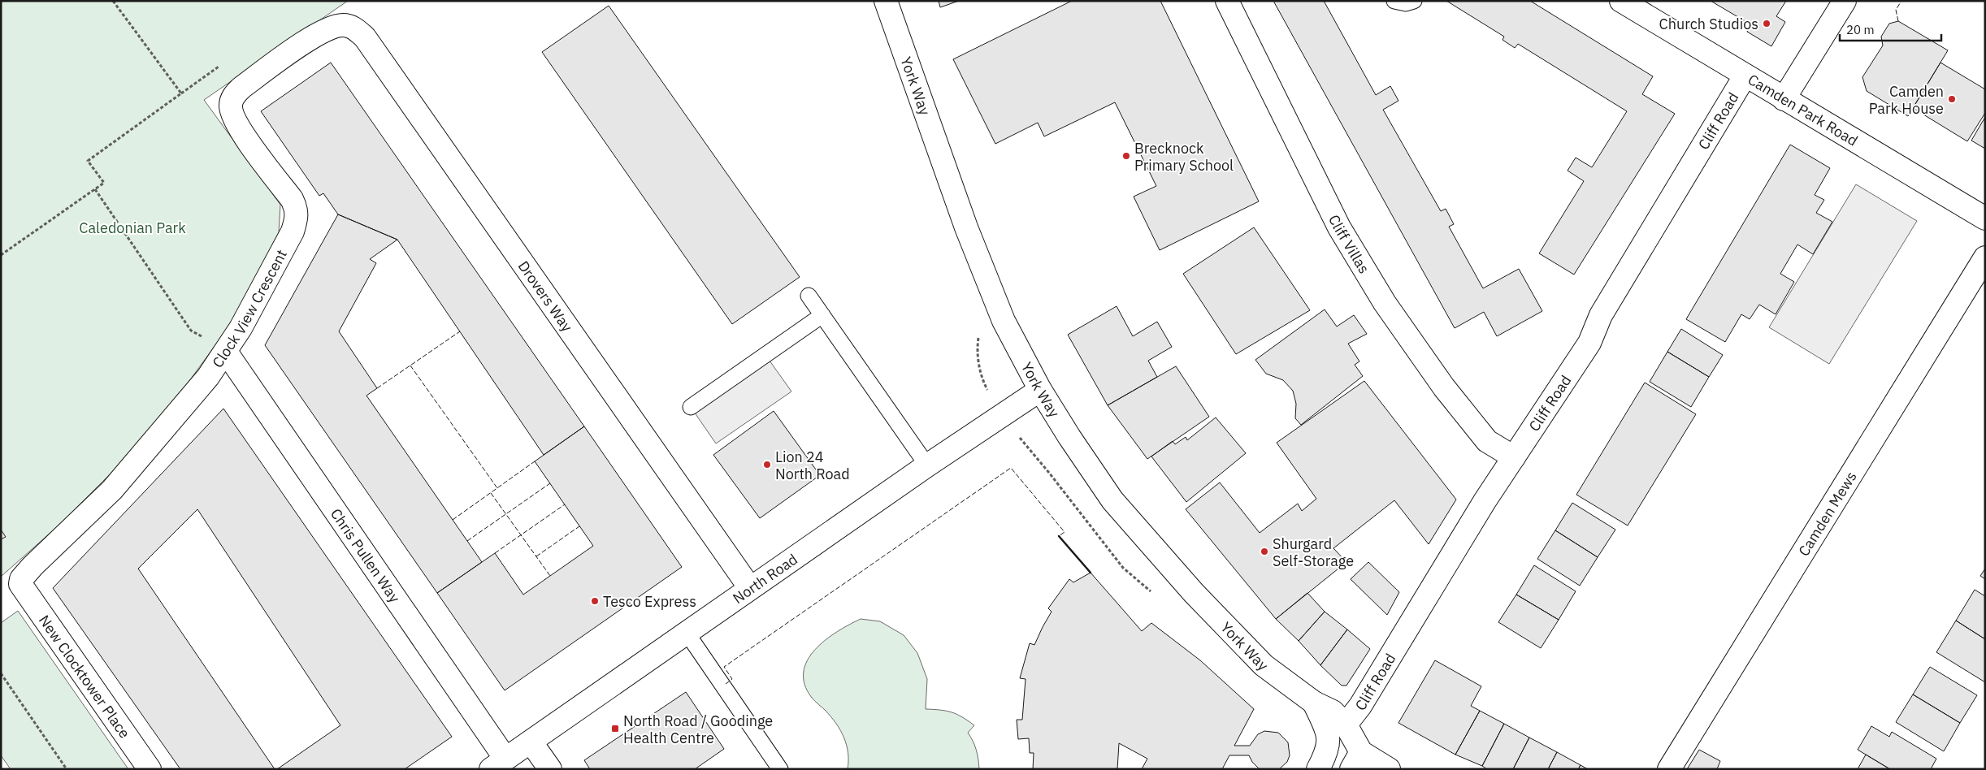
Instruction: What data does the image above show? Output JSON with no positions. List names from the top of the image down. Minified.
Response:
{"streets":{"street":["York Way","Camden Park Road","Cliff Road","Cliff Villas","Drovers Way","Clock View Crescent","Camden Mews","Chris Pullen Way","North Road","New Clocktower Place"]},"crossings":[["York Way","Cliff Road"],["York Way","North Road"],["Camden Park Road","Cliff Road"],["Cliff Road","Cliff Villas"],["Drovers Way","Clock View Crescent"],["Drovers Way","North Road"],["Clock View Crescent","Chris Pullen Way"],["Clock View Crescent","New Clocktower Place"],["Chris Pullen Way","North Road"]],"parks":["Caledonian Park"],"places":{"other":["Church Studios","Camden Park House","Brecknock Primary School","Lion 24 North Road","Shurgard Self-Storage","Tesco Express"],"transit":["North Road / Goodinge Health Centre"]},"scale_bar":"20 m"}
